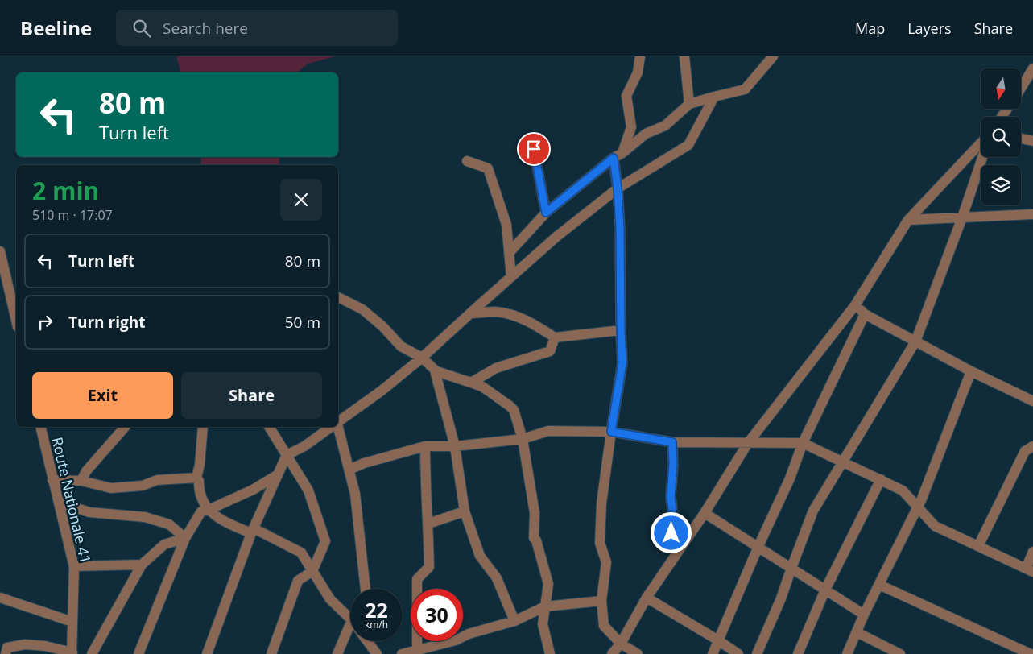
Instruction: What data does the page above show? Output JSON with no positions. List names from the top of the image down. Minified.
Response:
{"streets":{"street":["Route Nationale 41"]},"north":"bottom","page":{"header":"Beeline","search":"Search here","nav":["Map","Layers","Share"],"turn":["80 m","Turn left"],"heading":["2 min","510 m · 17:07"],"list":[{"name":"Turn left","value":"80 m"},{"name":"Turn right","value":"50 m"}],"buttons":["Exit","Share"],"speed":"22 km/h","limit":"30"}}
